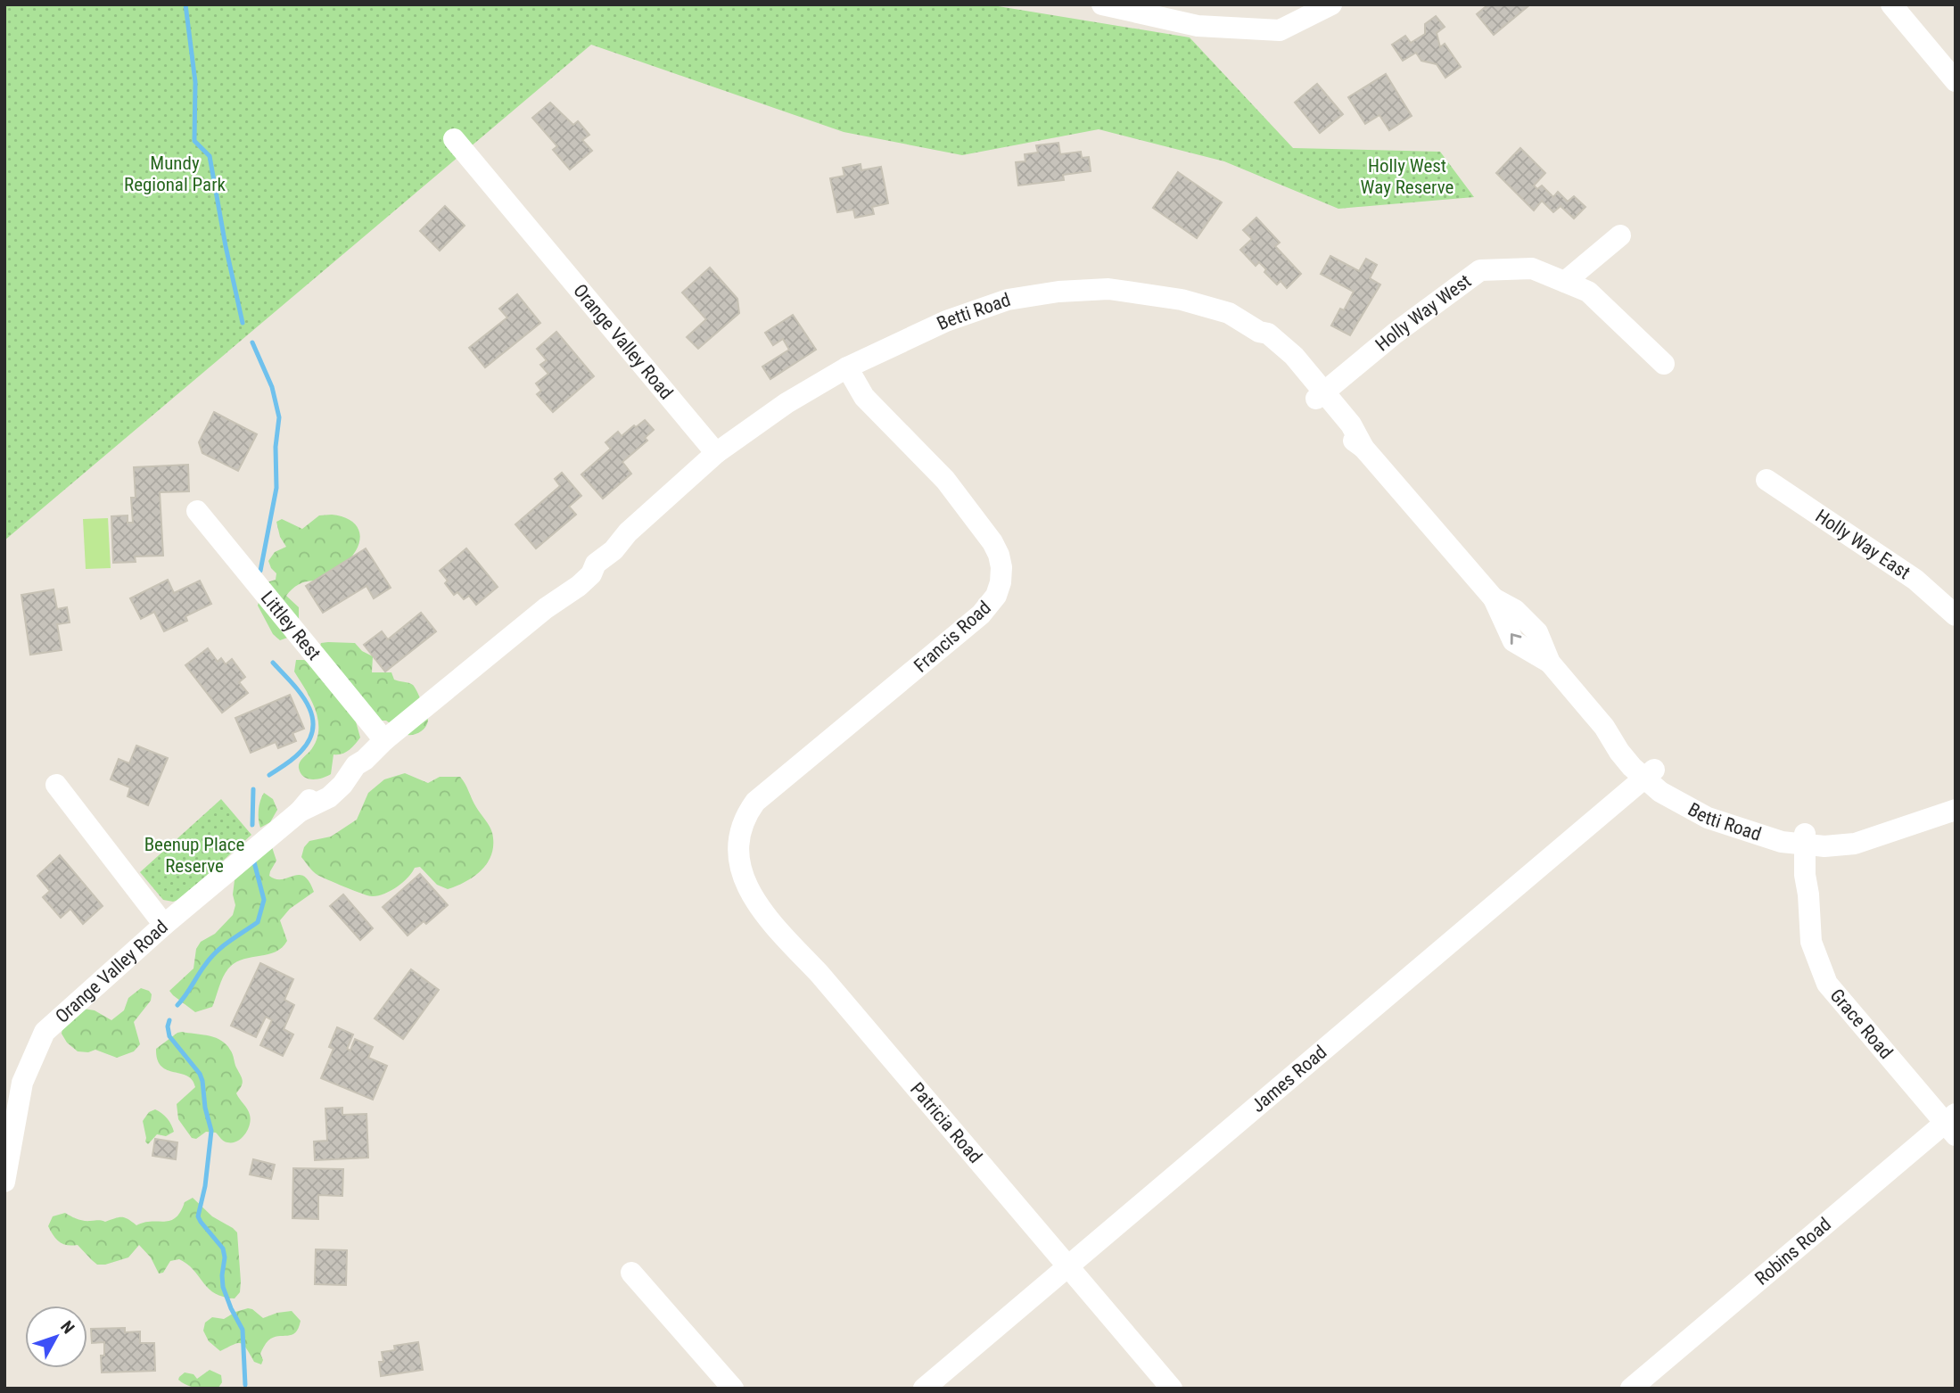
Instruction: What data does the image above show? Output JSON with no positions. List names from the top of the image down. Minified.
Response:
{"streets":{"street":["Holly Way West","Betti Road","Orange Valley Road","Holly Way East","Littley Rest","Francis Road","Grace Road","James Road","Patricia Road","Robins Road"]},"crossings":[["Holly Way West","Betti Road"],["Betti Road","Orange Valley Road"],["Betti Road","Francis Road"],["Betti Road","Grace Road"],["Betti Road","James Road"],["Orange Valley Road","Littley Rest"],["Francis Road","Patricia Road"],["Grace Road","Robins Road"],["James Road","Patricia Road"]],"parks":["Mundy Regional Park","Holly West Way Reserve","Beenup Place Reserve"],"north":"top right"}
